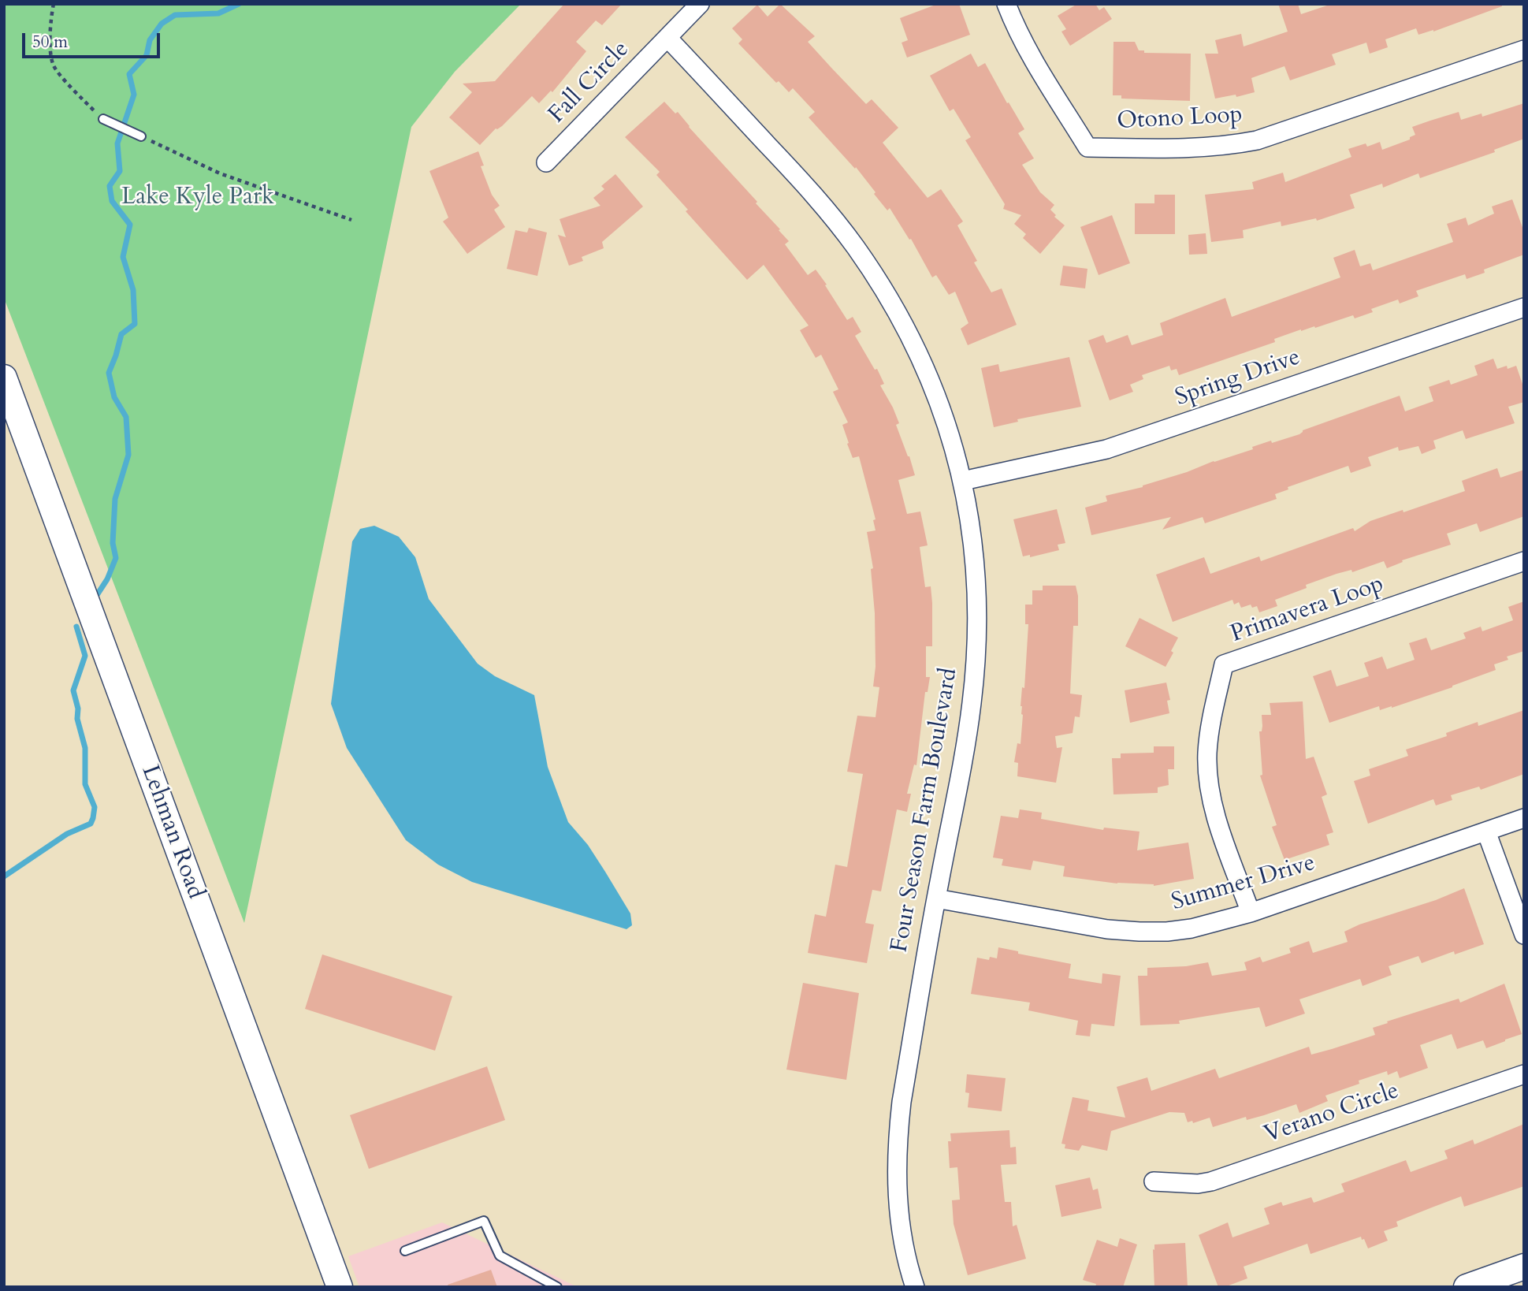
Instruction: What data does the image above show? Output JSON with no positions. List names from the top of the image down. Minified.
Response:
{"streets":{"street":["Fall Circle","Otono Loop","Spring Drive","Primavera Loop","Four Season Farm Boulevard","Lehman Road","Summer Drive","Verano Circle"]},"crossings":[["Fall Circle","Four Season Farm Boulevard"],["Spring Drive","Four Season Farm Boulevard"],["Primavera Loop","Summer Drive"],["Four Season Farm Boulevard","Summer Drive"]],"parks":["Lake Kyle Park"],"scale_bar":"50 m"}
